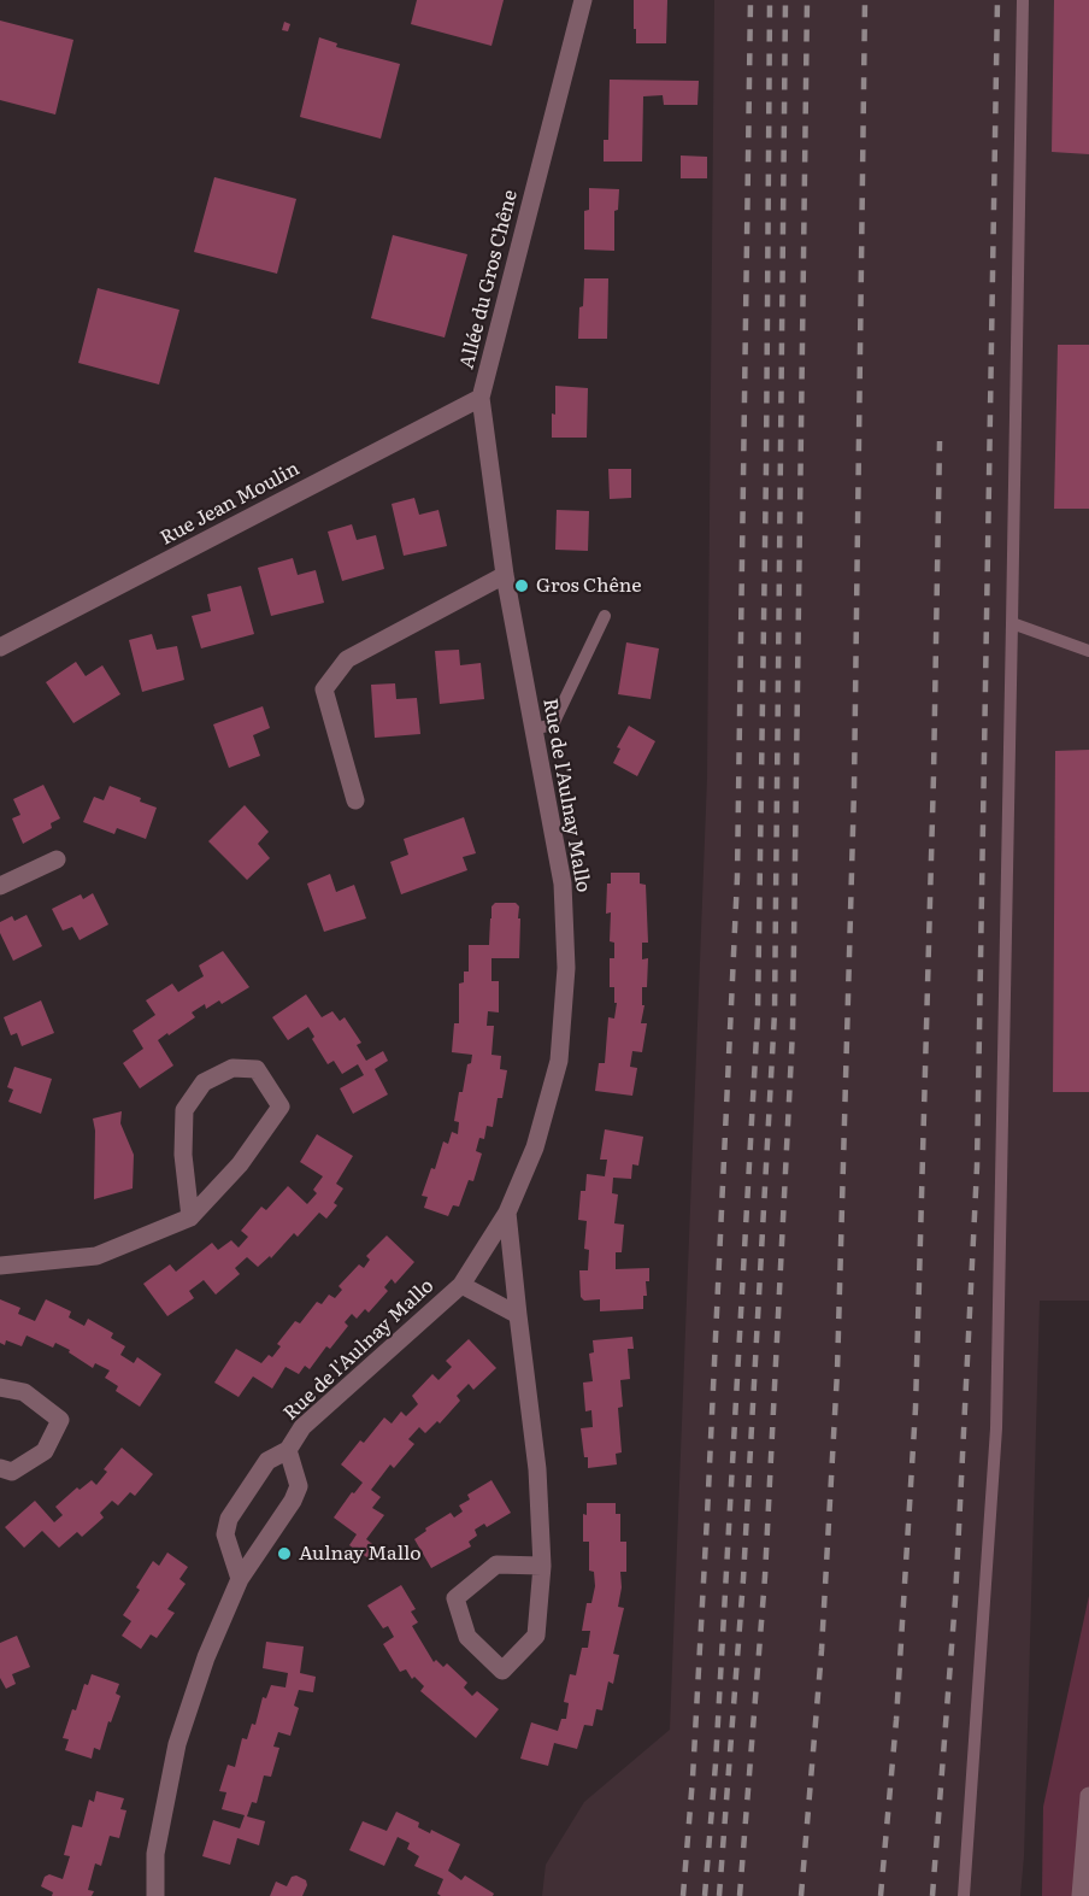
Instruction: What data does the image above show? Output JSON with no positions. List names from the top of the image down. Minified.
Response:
{"streets":{"street":["Allée du Gros Chêne","Rue Jean Moulin","Rue de l'Aulnay Mallo"]},"crossings":[["Allée du Gros Chêne","Rue Jean Moulin"],["Allée du Gros Chêne","Rue de l'Aulnay Mallo"]],"places":["Gros Chêne","Aulnay Mallo"]}
